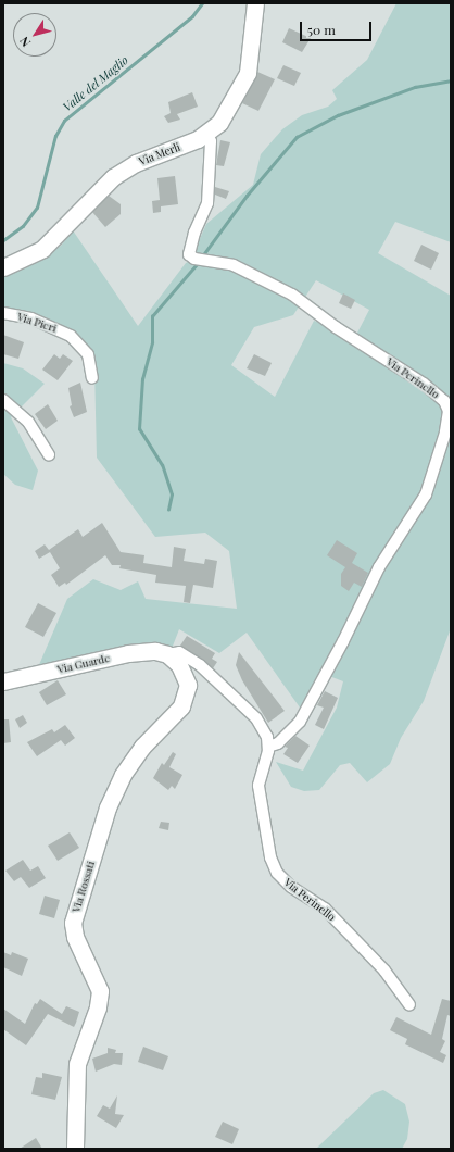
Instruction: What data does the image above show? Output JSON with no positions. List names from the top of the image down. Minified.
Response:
{"streets":{"street":["Via Merli","Via Pieri","Via Perinello","Via Guarde","Via Rossati"]},"crossings":[["Via Merli","Via Perinello"],["Via Guarde","Via Rossati"]],"water":["Valle del Maglio"],"scale_bar":"50 m","north":"bottom left"}
